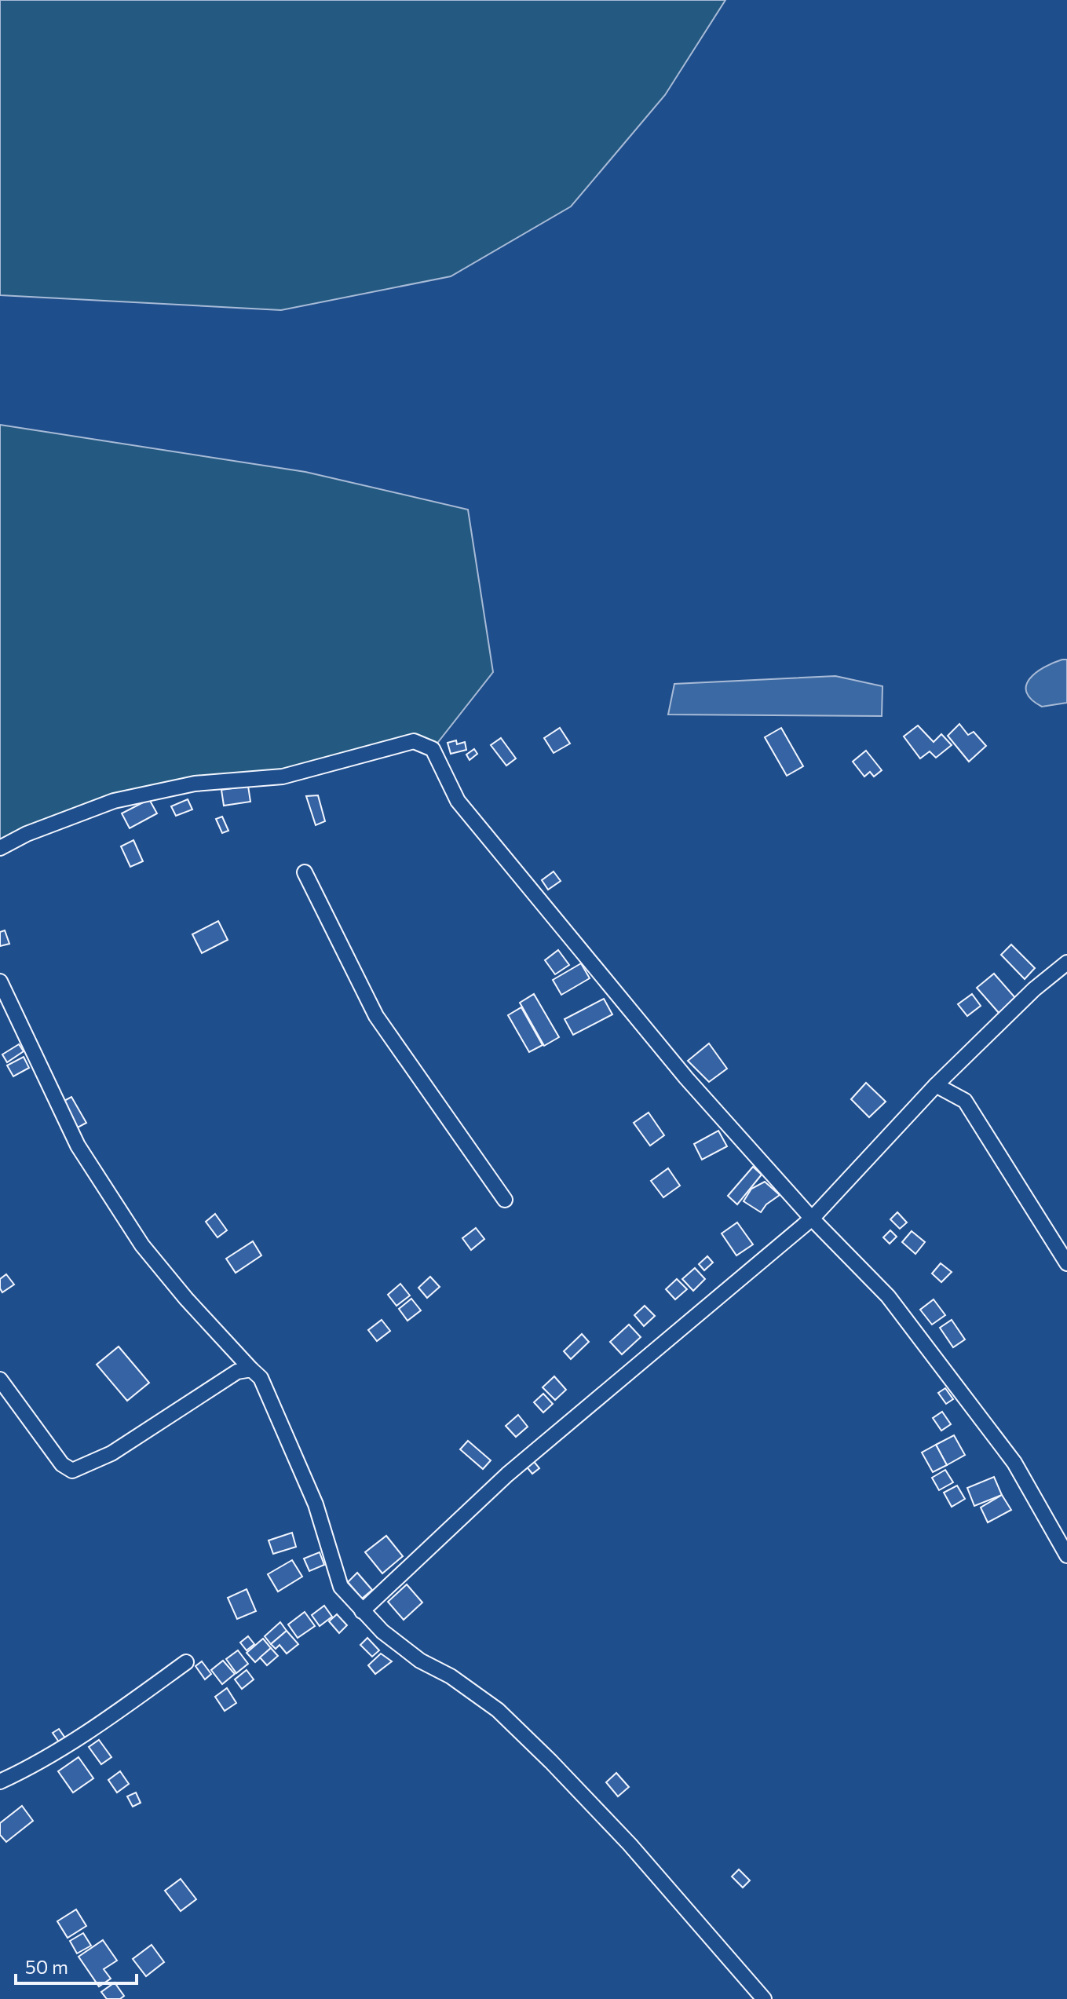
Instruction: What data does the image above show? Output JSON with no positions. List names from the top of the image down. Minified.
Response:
{"scale_bar":"50 m"}
